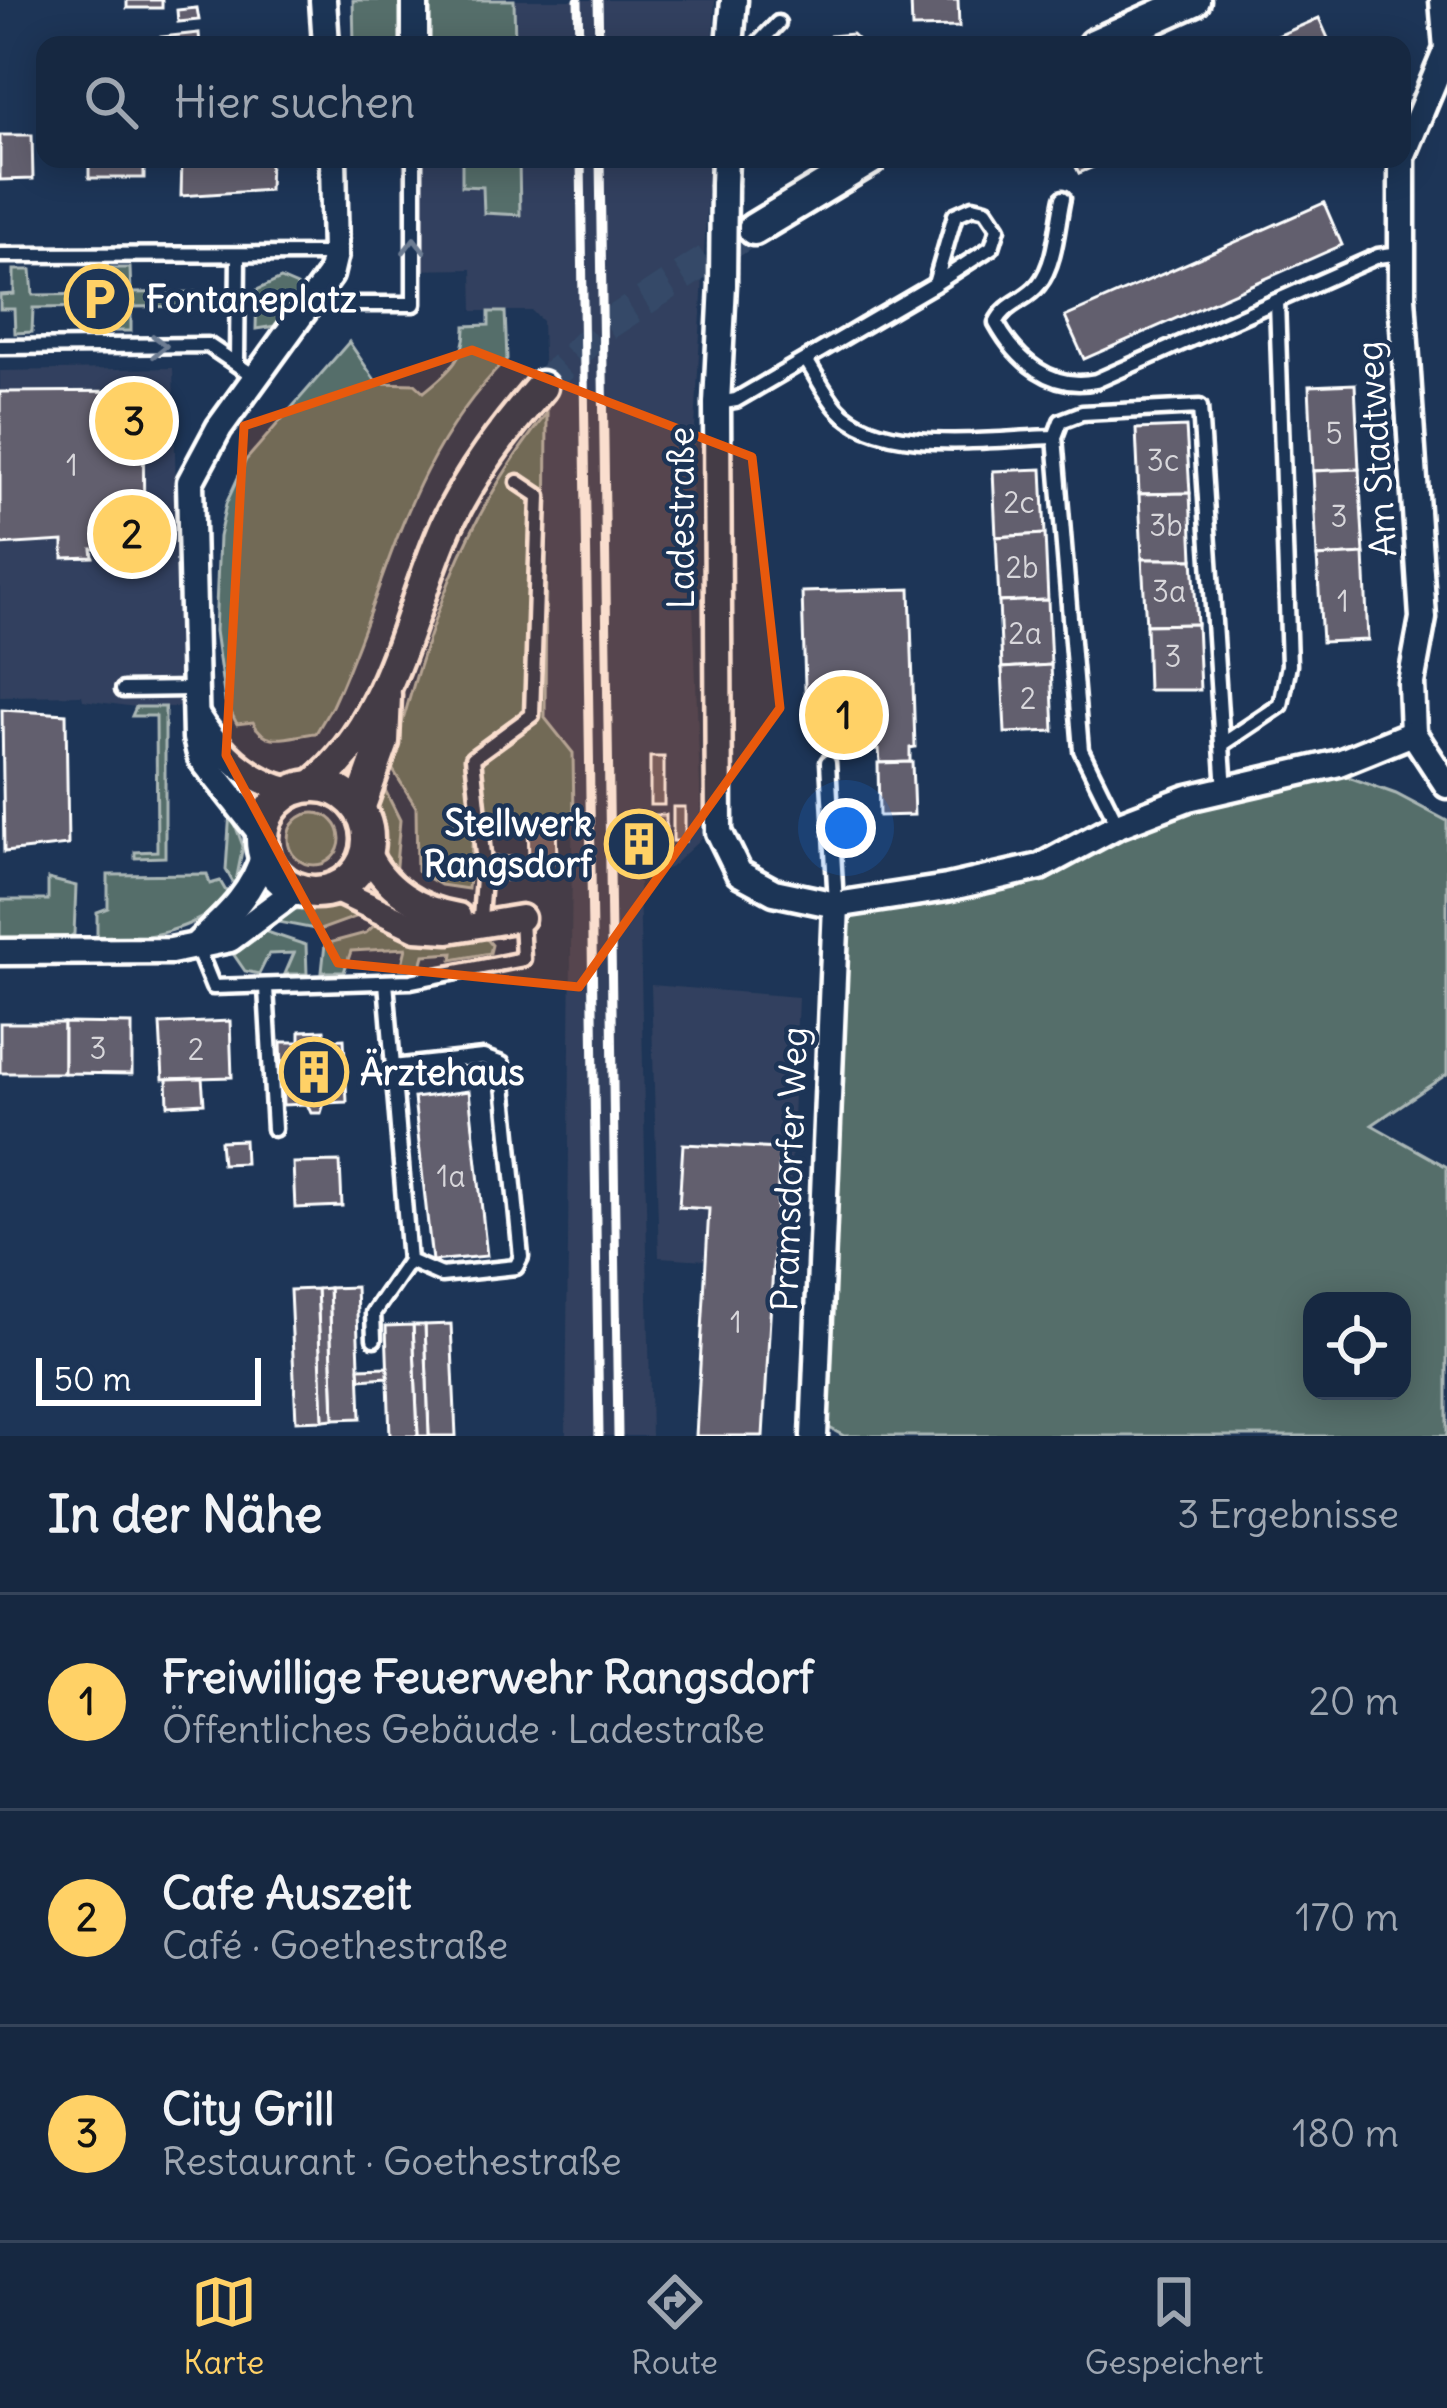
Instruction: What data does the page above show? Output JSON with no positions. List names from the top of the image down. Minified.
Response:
{"streets":{"street":["Am Stadtweg","Ladestraße","Pramsdorfer Weg"]},"crossings":[["Ladestraße","Pramsdorfer Weg"]],"places":{"parking":["Fontaneplatz"],"building":["Stellwerk Rangsdorf","Ärztehaus"]},"house_numbers":["5","3c","1","2c","3","3b","2b","3a","1","2a","3","2","3","2","1a","1"],"scale_bar":"50 m","page":{"search":"Hier suchen","pins":["3","2","1"],"scale":"50 m","heading":["In der Nähe","3 Ergebnisse"],"list":[{"mark":"1","name":"Freiwillige Feuerwehr Rangsdorf","note":"Öffentliches Gebäude · Ladestraße","value":"20 m"},{"mark":"2","name":"Cafe Auszeit","note":"Café · Goethestraße","value":"170 m"},{"mark":"3","name":"City Grill","note":"Restaurant · Goethestraße","value":"180 m"}],"nav":["Karte","Route","Gespeichert"]}}
